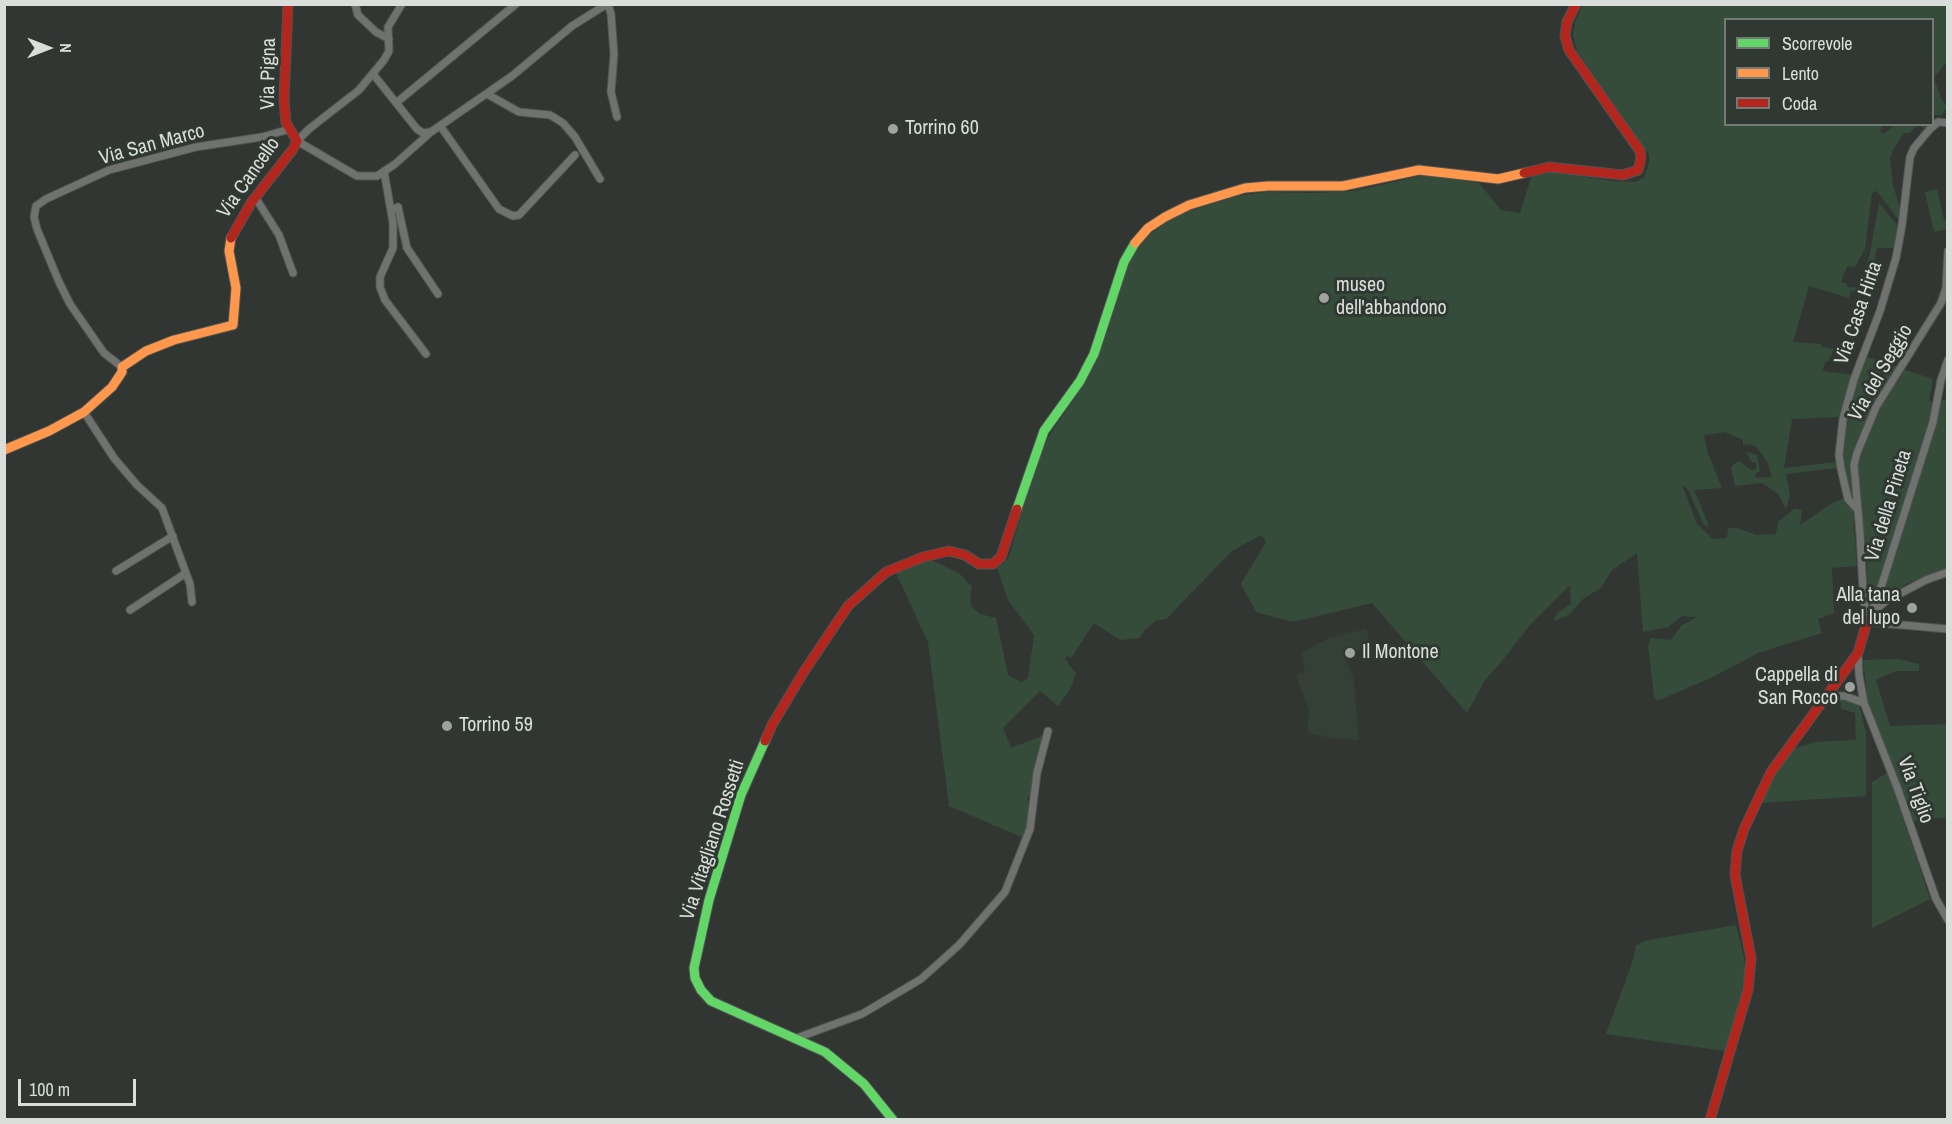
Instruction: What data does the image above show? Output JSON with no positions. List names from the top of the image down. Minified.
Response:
{"streets":{"street":["Via Pigna","Via San Marco","Via Cancello","Via Casa Hirta","Via del Seggio","Via della Pineta","Via Tiglio","Via Vitagliano Rossetti"]},"crossings":[["Via Pigna","Via San Marco"],["Via Pigna","Via Cancello"],["Via San Marco","Via Cancello"],["Via Casa Hirta","Via del Seggio"],["Via del Seggio","Via della Pineta"]],"places":["Torrino 60","museo dell'abbandono","Alla tana del lupo","Il Montone","Cappella di San Rocco","Torrino 59"],"legend":["Scorrevole","Lento","Coda"],"scale_bar":"100 m","north":"right"}
